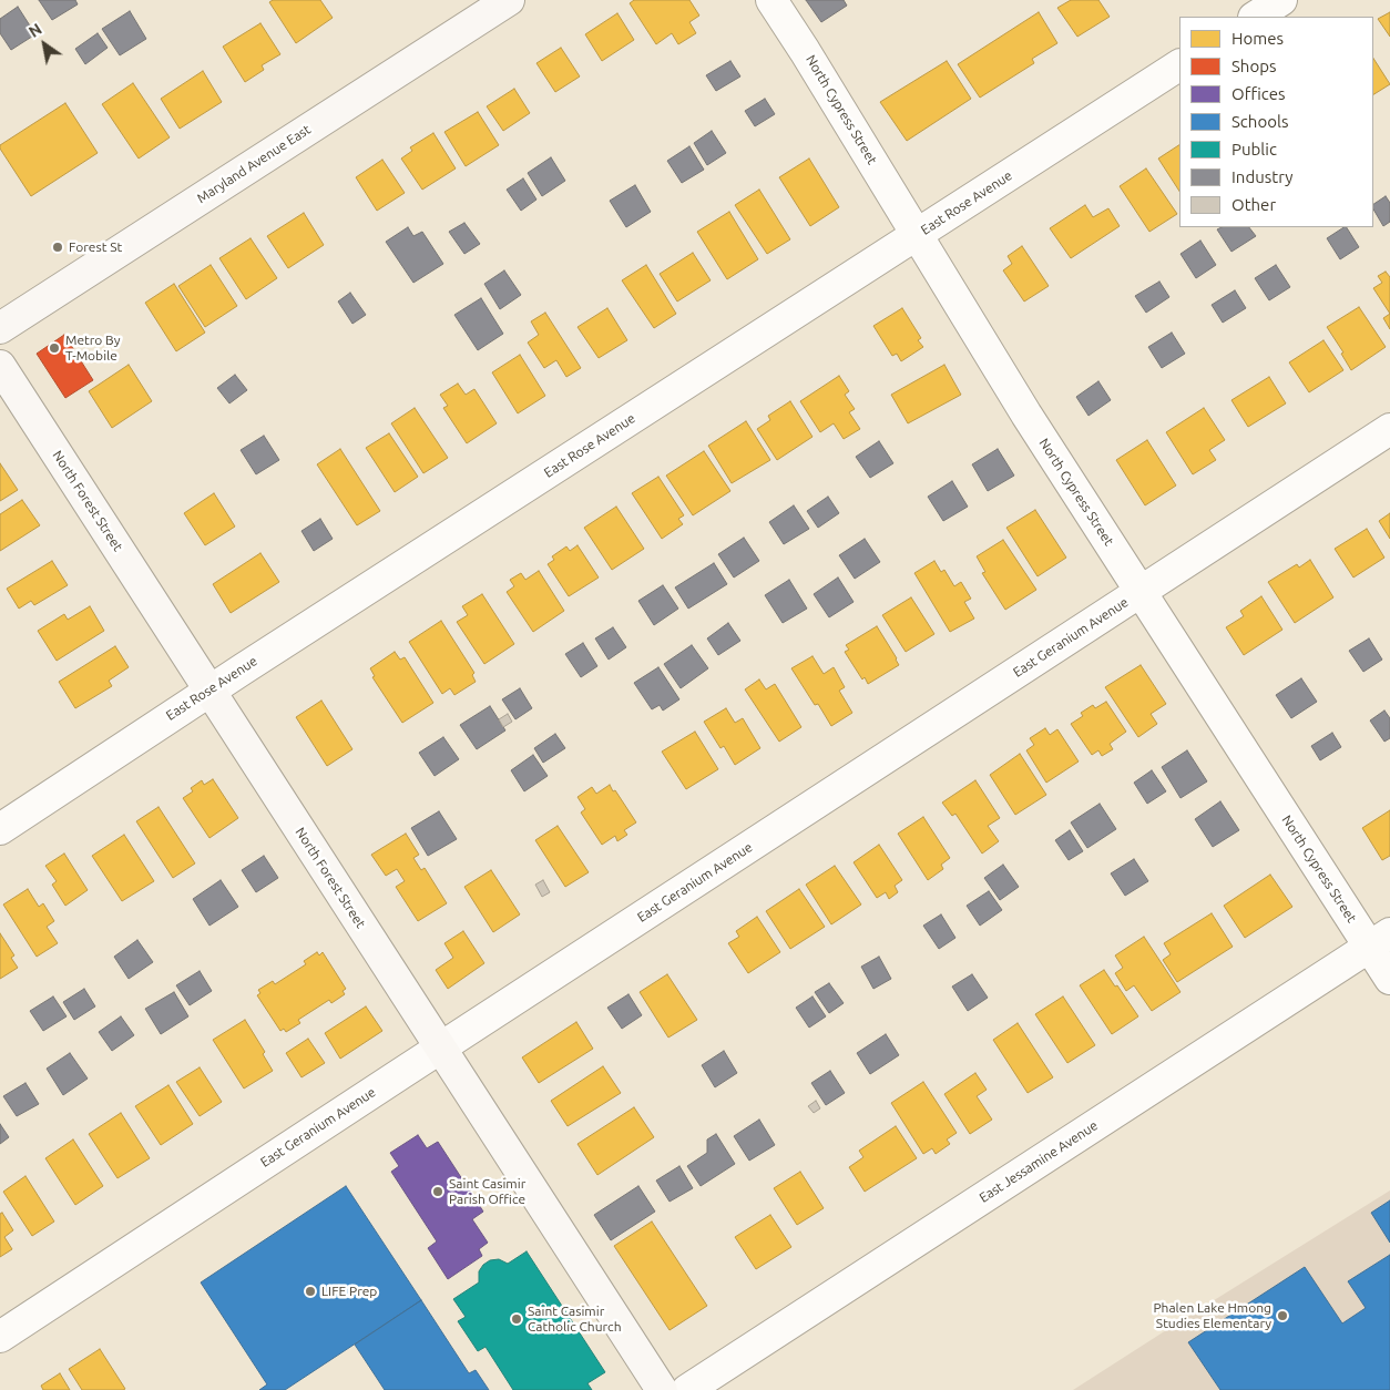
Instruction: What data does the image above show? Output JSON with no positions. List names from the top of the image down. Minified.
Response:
{"streets":{"street":["North Cypress Street","Maryland Avenue East","East Rose Avenue","North Forest Street","East Geranium Avenue","East Jessamine Avenue"]},"crossings":[["North Cypress Street","East Rose Avenue"],["North Cypress Street","East Geranium Avenue"],["North Cypress Street","East Jessamine Avenue"],["East Rose Avenue","North Forest Street"],["North Forest Street","East Geranium Avenue"]],"places":["Forest St","Metro By T-Mobile","Saint Casimir Parish Office","LIFE Prep","Phalen Lake Hmong Studies Elementary","Saint Casimir Catholic Church"],"legend":["Homes","Shops","Offices","Schools","Public","Industry","Other"],"north":"top left"}
